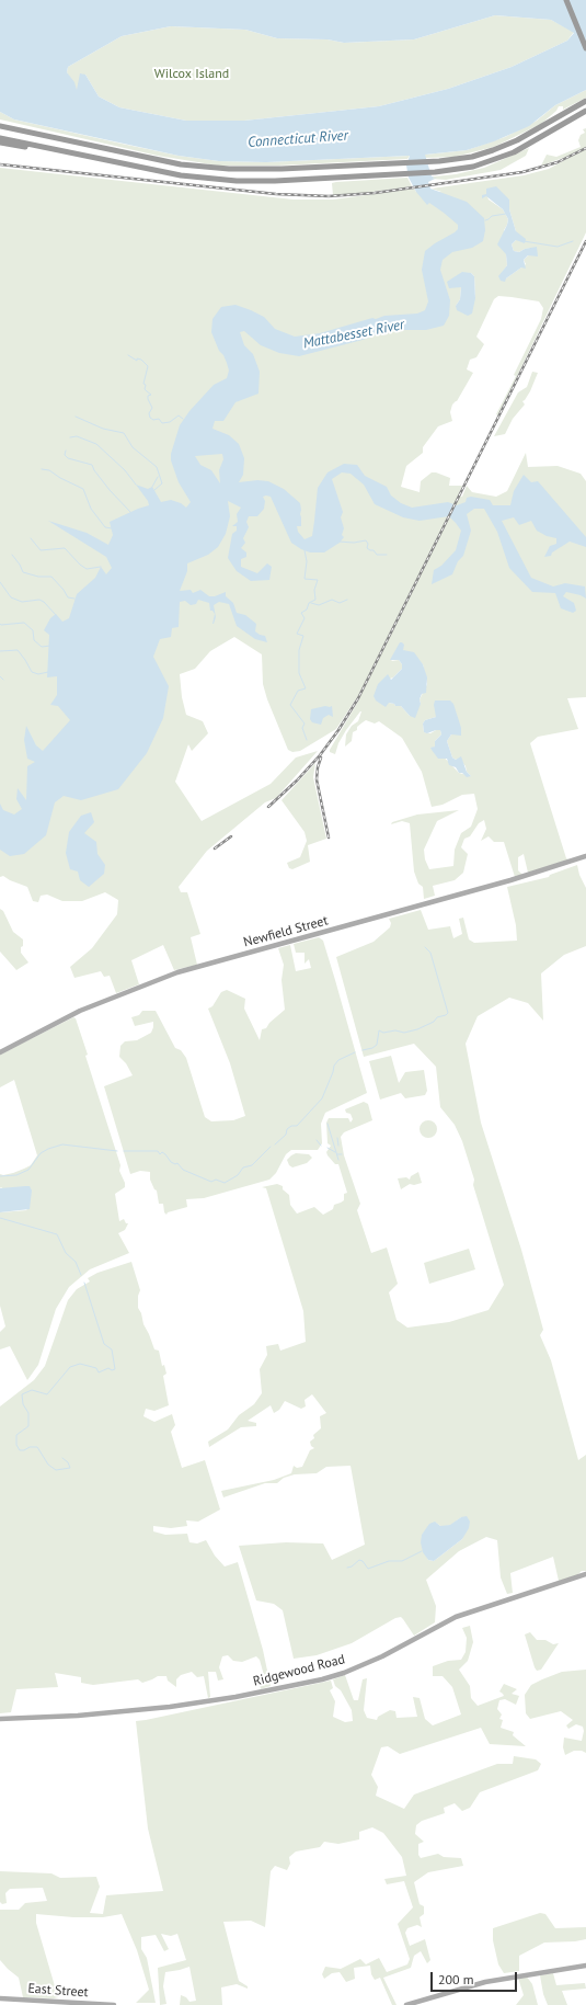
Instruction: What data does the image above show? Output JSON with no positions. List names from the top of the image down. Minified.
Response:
{"streets":{"main road":["Newfield Street","Ridgewood Road","East Street"]},"water":["Connecticut River","Mattabesset River"],"parks":["Wilcox Island"],"scale_bar":"200 m"}
